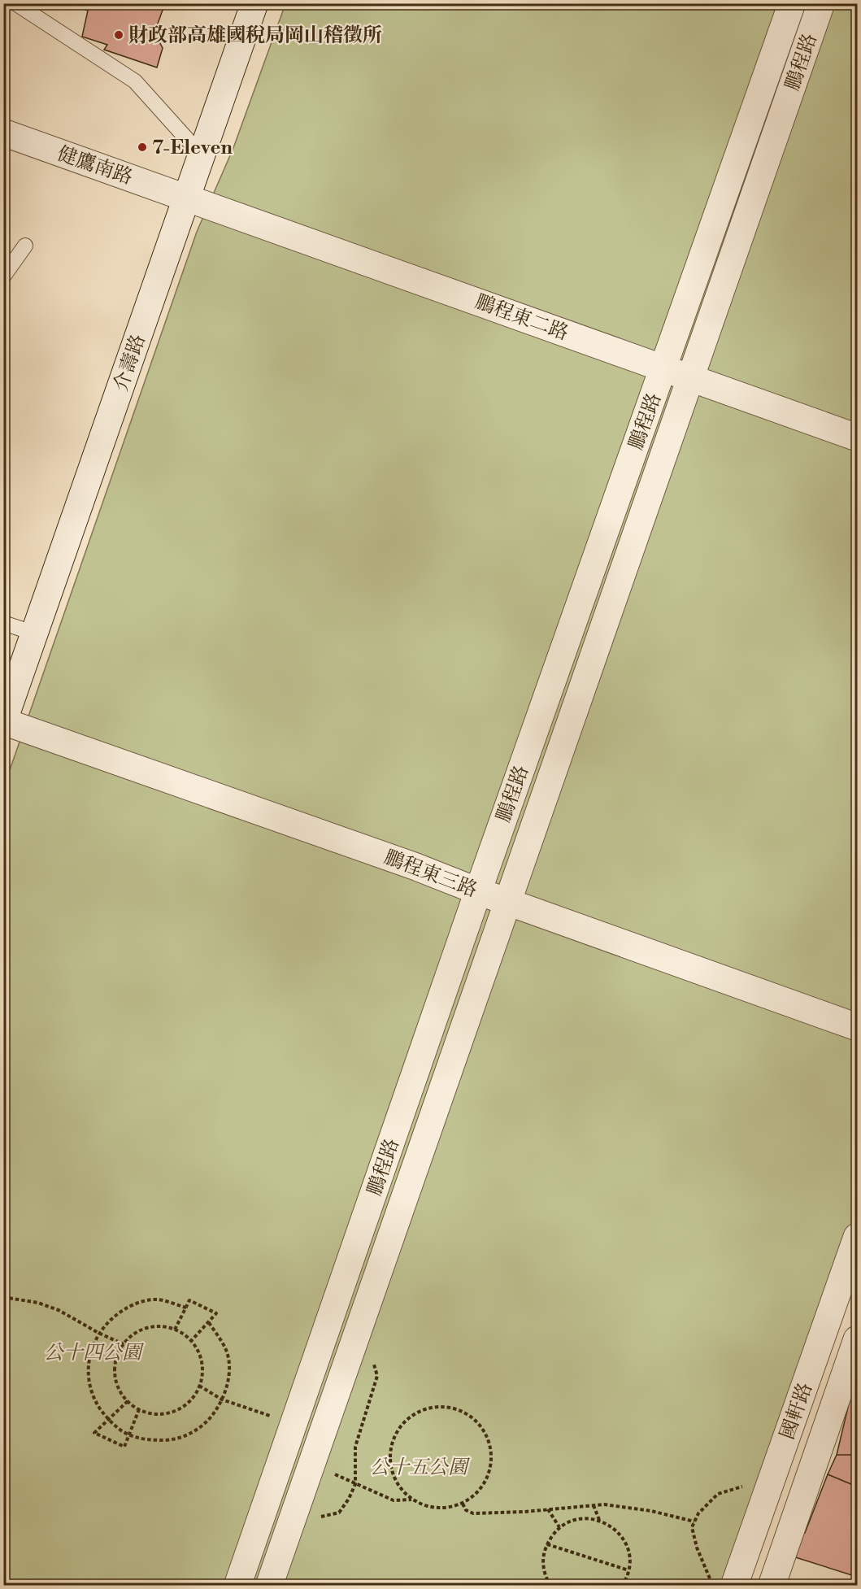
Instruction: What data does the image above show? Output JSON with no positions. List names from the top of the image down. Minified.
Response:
{"streets":{"street":["鵬程路","健鷹南路","鵬程東二路","介壽路","鵬程東三路","國軒路"]},"crossings":[["鵬程路","鵬程東二路"],["鵬程路","鵬程東三路"],["健鷹南路","鵬程東二路"],["健鷹南路","介壽路"],["鵬程東二路","介壽路"],["介壽路","鵬程東三路"]],"parks":["公十四公園","公十五公園"],"places":["財政部高雄國稅局岡山稽徵所","7-Eleven"]}
